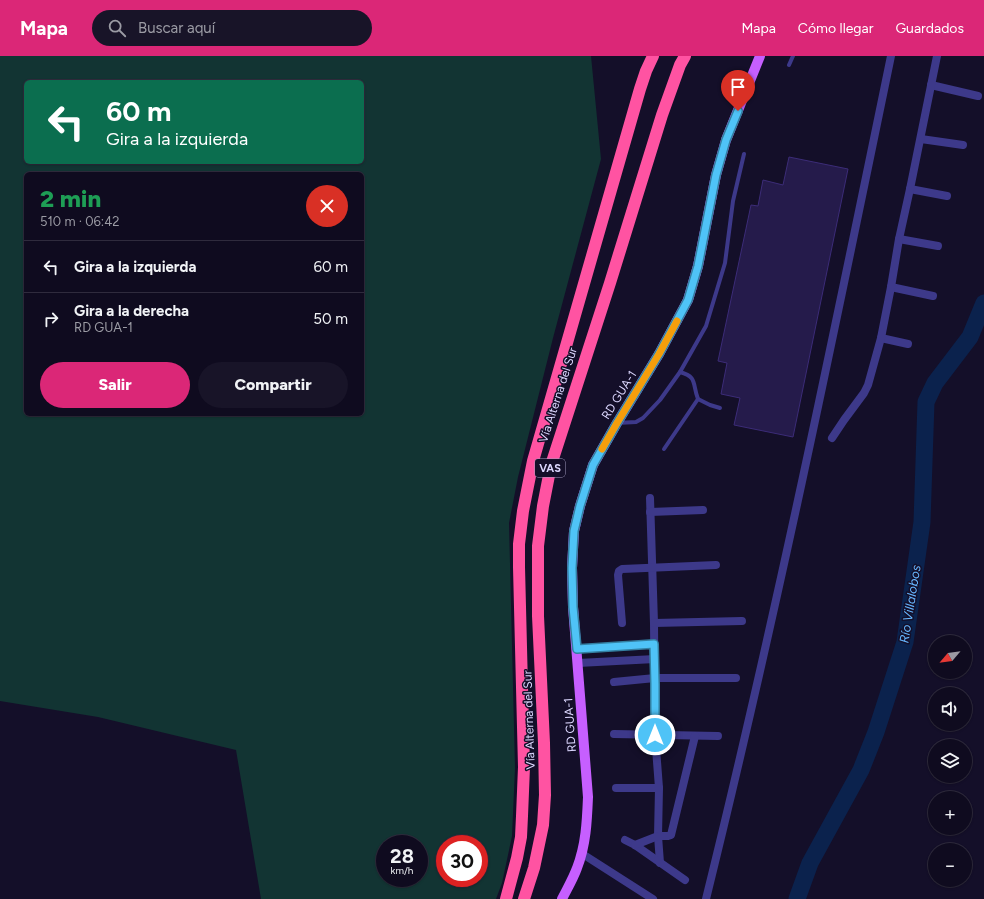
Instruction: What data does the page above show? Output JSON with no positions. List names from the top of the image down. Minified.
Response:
{"streets":{"highway":["Vía Alterna del Sur","VAS"],"main road":["RD GUA-1"]},"water":["Río Villalobos"],"north":"bottom left","page":{"header":"Mapa","search":"Buscar aquí","nav":["Mapa","Cómo llegar","Guardados"],"turn":["60 m","Gira a la izquierda"],"heading":["2 min","510 m · 06:42"],"list":[{"name":"Gira a la izquierda","value":"60 m"},{"name":"Gira a la derecha","note":"RD GUA-1","value":"50 m"}],"buttons":["Salir","Compartir"],"map_buttons":["+","−"],"speed":"28 km/h","limit":"30"}}
